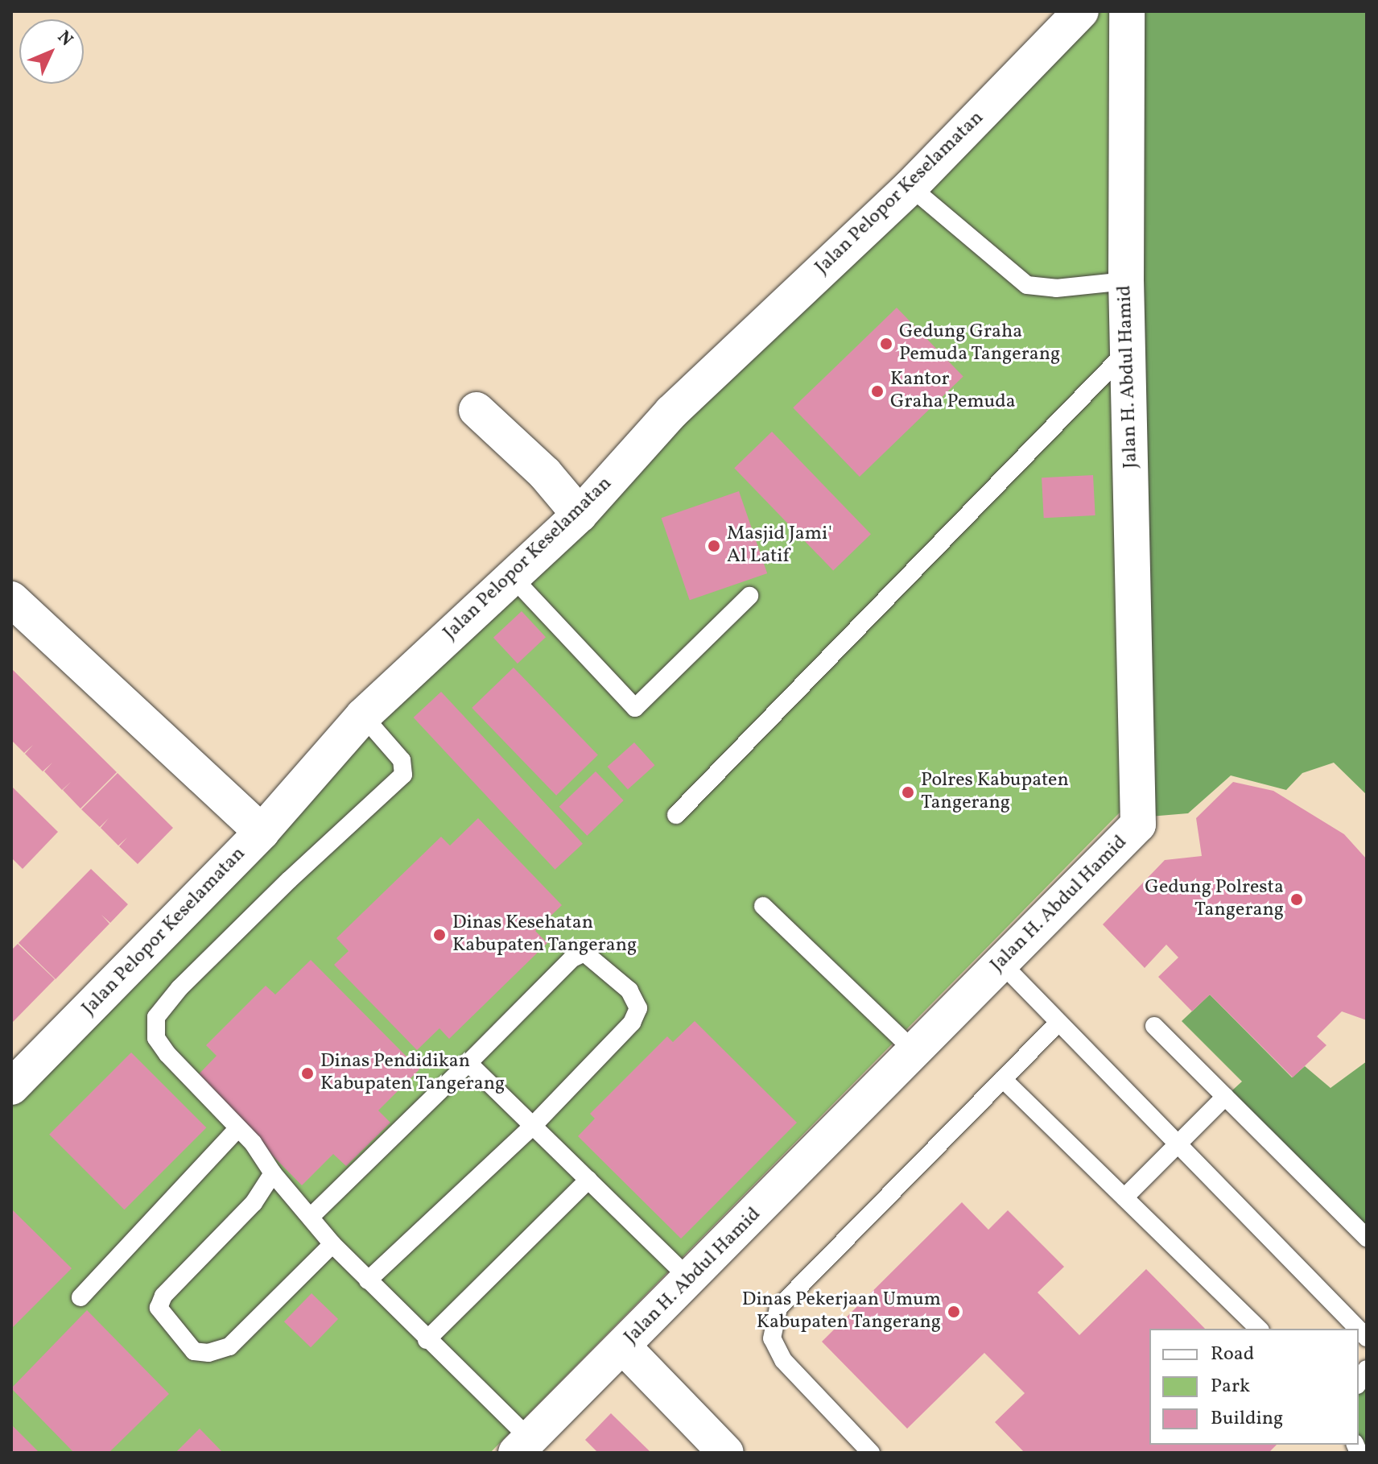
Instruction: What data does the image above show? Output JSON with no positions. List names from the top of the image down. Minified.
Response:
{"streets":{"street":["Jalan Pelopor Keselamatan","Jalan H. Abdul Hamid"]},"places":["Gedung Graha Pemuda Tangerang","Kantor Graha Pemuda","Masjid Jami' Al Latif","Polres Kabupaten Tangerang","Gedung Polresta Tangerang","Dinas Kesehatan Kabupaten Tangerang","Dinas Pendidikan Kabupaten Tangerang","Dinas Pekerjaan Umum Kabupaten Tangerang"],"legend":["Road","Park","Building"],"north":"top right"}
